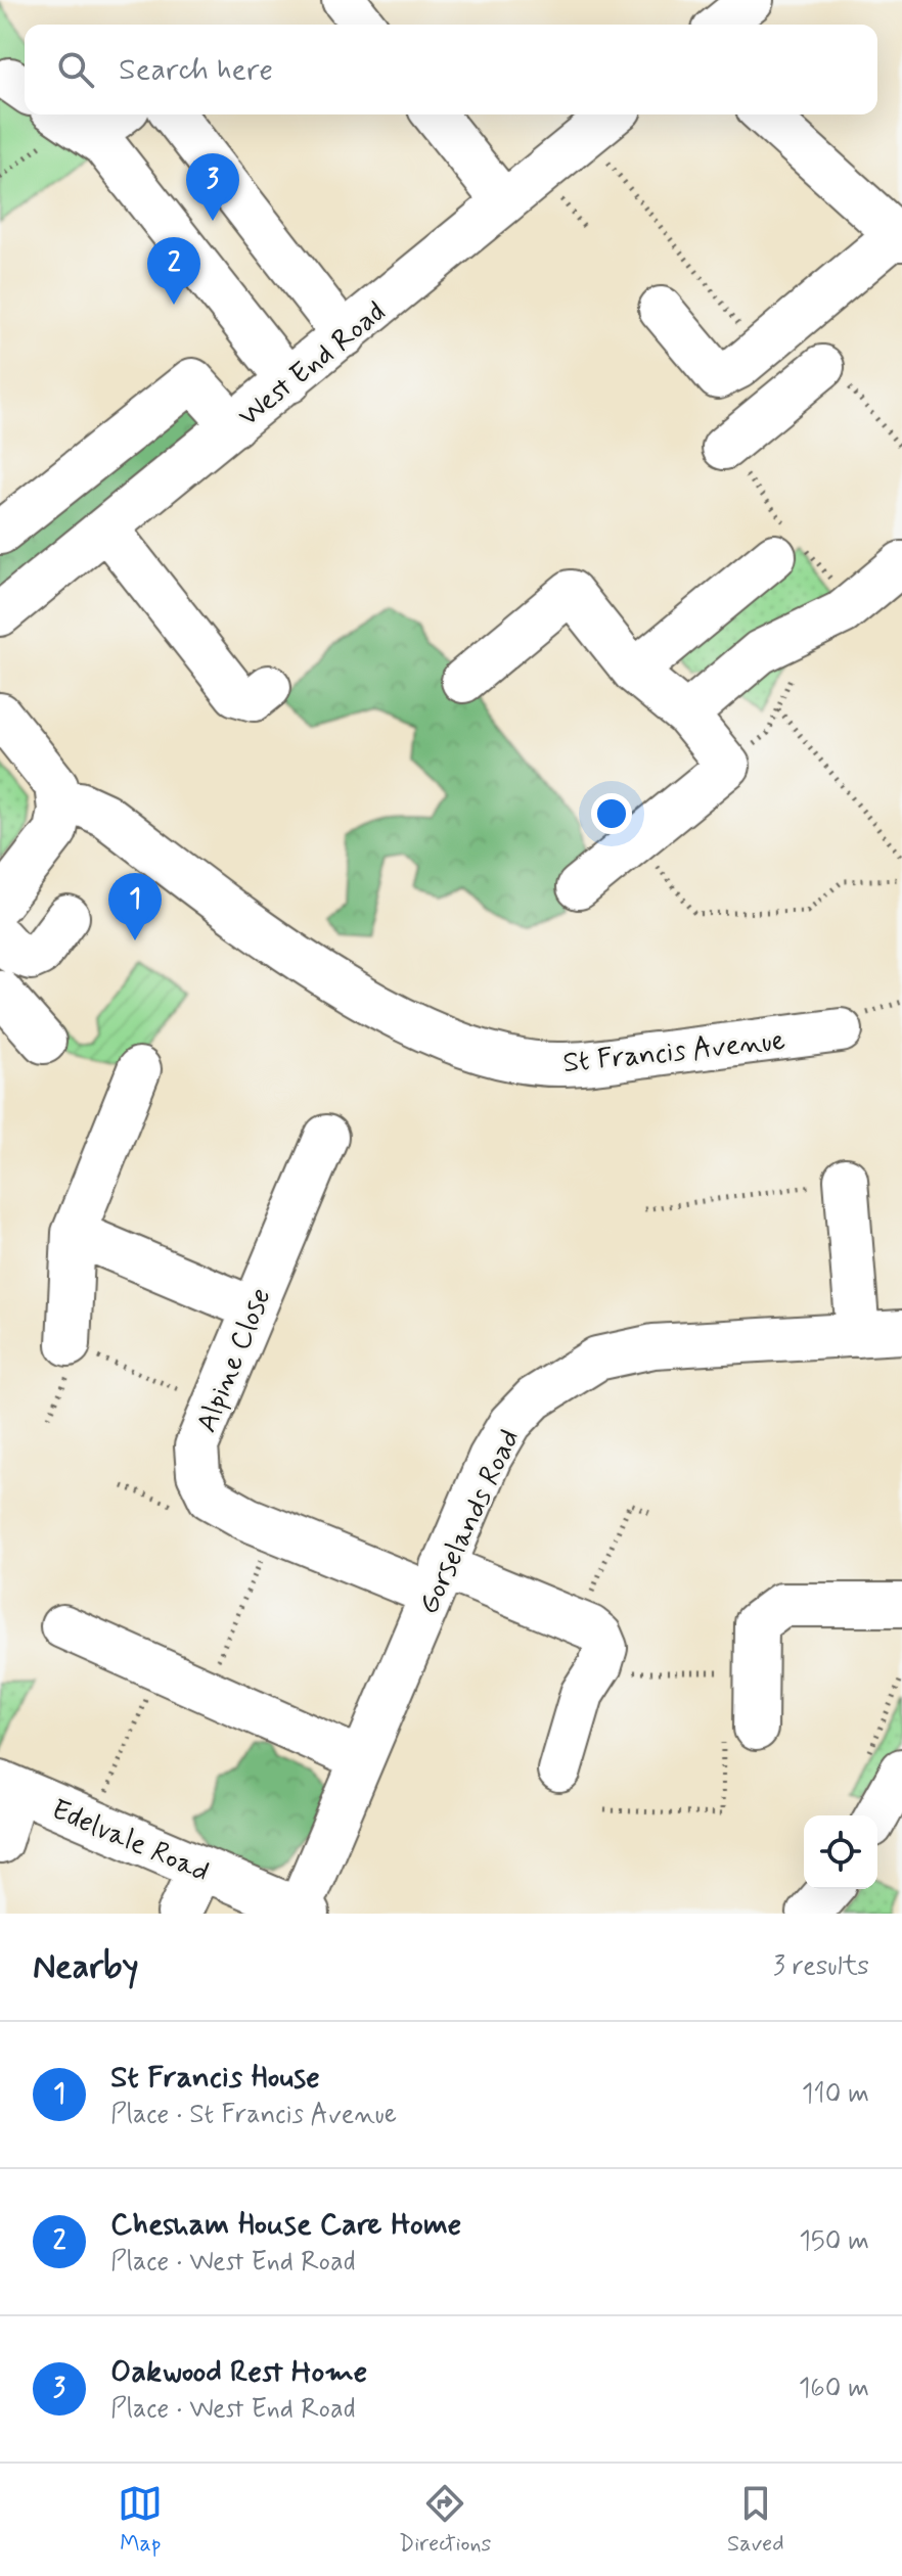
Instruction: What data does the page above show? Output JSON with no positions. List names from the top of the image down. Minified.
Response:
{"streets":{"street":["West End Road","St Francis Avenue","Alpine Close","Gorselands Road","Edelvale Road"]},"crossings":[["Gorselands Road","Edelvale Road"]],"page":{"search":"Search here","pins":["3","2","1"],"heading":["Nearby","3 results"],"list":[{"mark":"1","name":"St Francis House","note":"Place · St Francis Avenue","value":"110 m"},{"mark":"2","name":"Chesham House Care Home","note":"Place · West End Road","value":"150 m"},{"mark":"3","name":"Oakwood Rest Home","note":"Place · West End Road","value":"160 m"}],"nav":["Map","Directions","Saved"]}}
